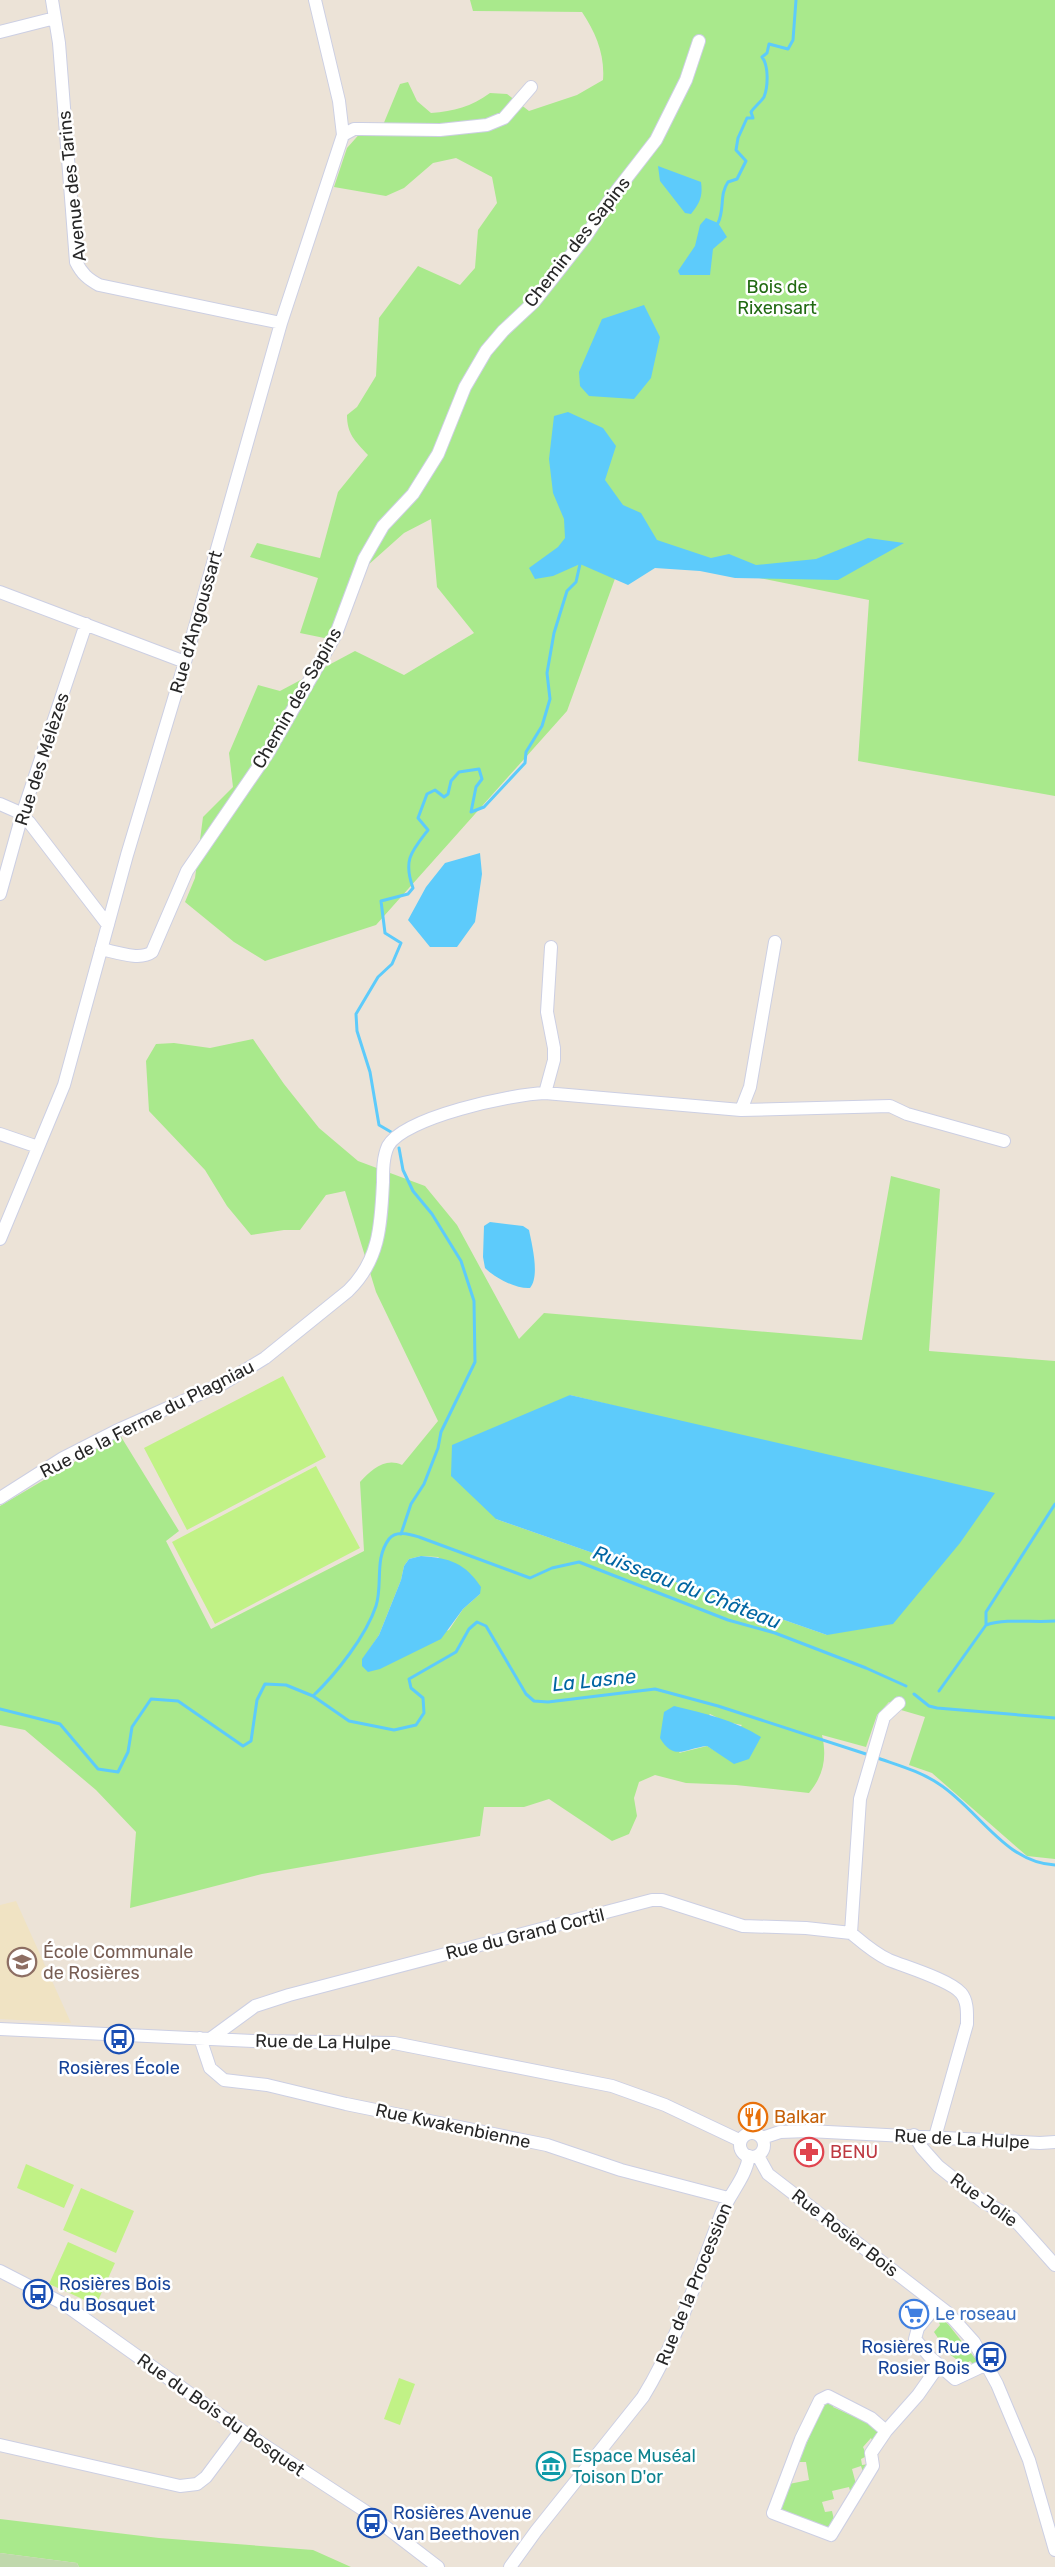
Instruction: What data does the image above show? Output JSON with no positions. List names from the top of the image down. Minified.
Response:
{"streets":{"street":["Avenue des Tarins","Chemin des Sapins","Rue d'Angoussart","Rue des Mélèzes","Rue de la Ferme du Plagniau","Rue du Grand Cortil","Rue de La Hulpe","Rue Kwakenbienne","Rue Jolie","Rue Rosier Bois","Rue de la Procession","Rue du Bois du Bosquet"]},"crossings":[["Avenue des Tarins","Rue d'Angoussart"],["Chemin des Sapins","Rue d'Angoussart"],["Rue du Grand Cortil","Rue de La Hulpe"],["Rue du Grand Cortil","Rue Kwakenbienne"],["Rue de La Hulpe","Rue Kwakenbienne"],["Rue de La Hulpe","Rue Jolie"],["Rue de La Hulpe","Rue Rosier Bois"],["Rue de La Hulpe","Rue de la Procession"],["Rue Kwakenbienne","Rue de la Procession"],["Rue Rosier Bois","Rue de la Procession"]],"water":["Ruisseau du Château","La Lasne"],"parks":["Bois de Rixensart"],"places":{"school or university":["École Communale de Rosières"],"bus stop":["Rosières École","Rosières Bois du Bosquet","Rosières Rue Rosier Bois","Rosières Avenue Van Beethoven"],"restaurant":["Balkar"],"pharmacy":["BENU"],"supermarket":["Le roseau"],"museum":["Espace Muséal Toison D'or"]}}
